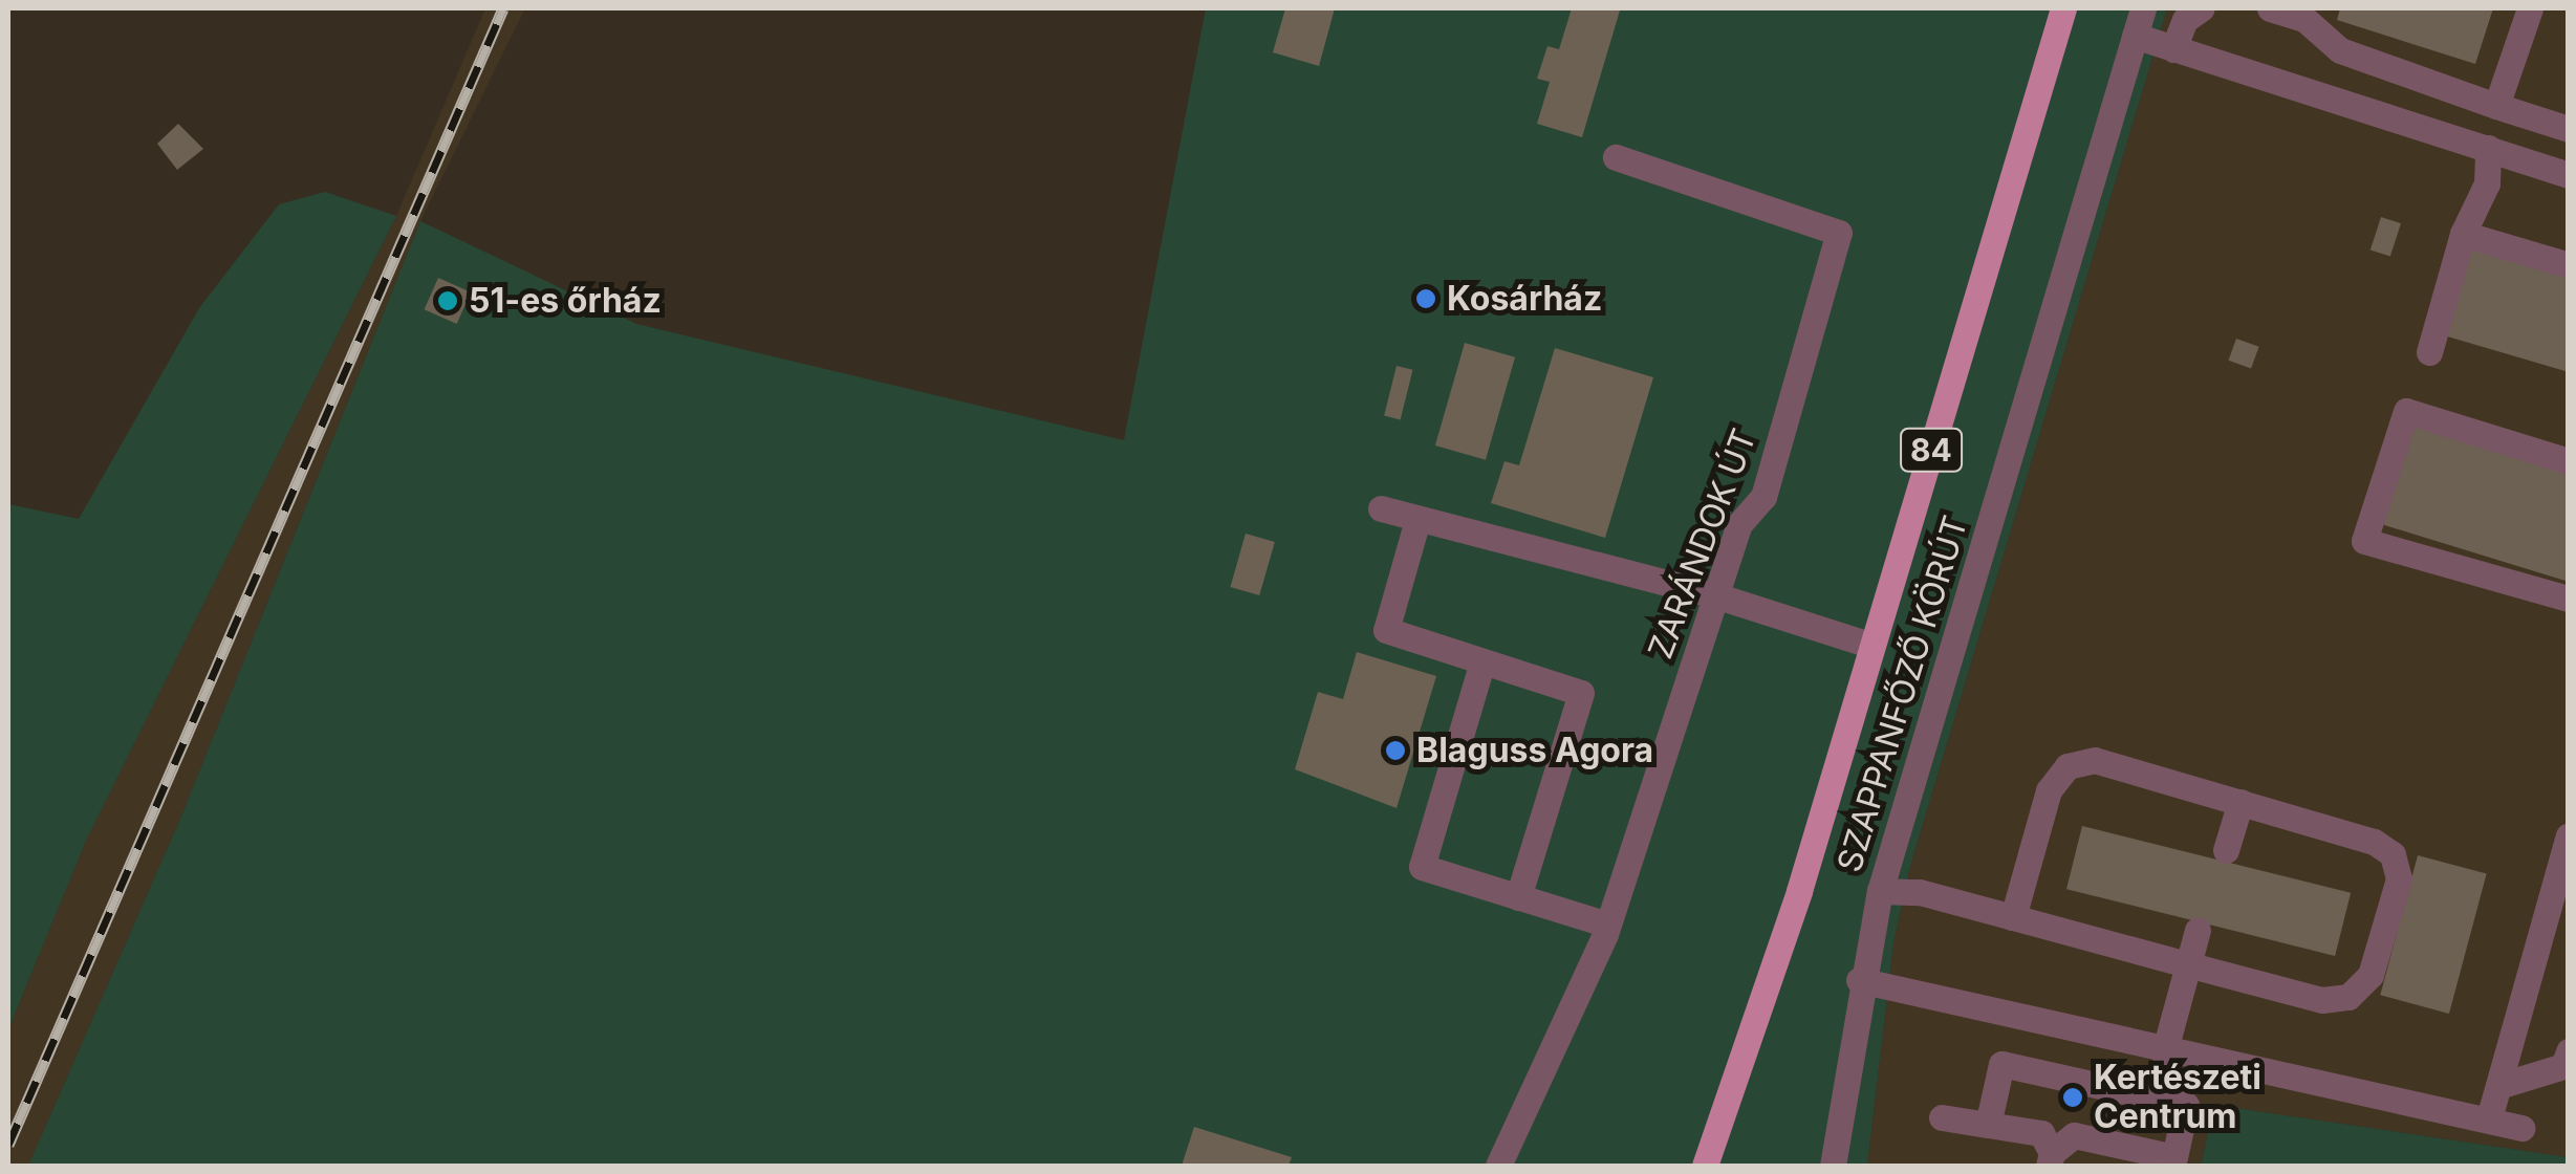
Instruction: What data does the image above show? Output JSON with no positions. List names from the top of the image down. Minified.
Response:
{"streets":{"main road":["84"],"lane":["ZARÁNDOK ÚT","SZAPPANFŐZŐ KÖRÚT"]},"places":["Kosárház","51-es őrház","Blaguss Agora","Kertészeti Centrum"]}
